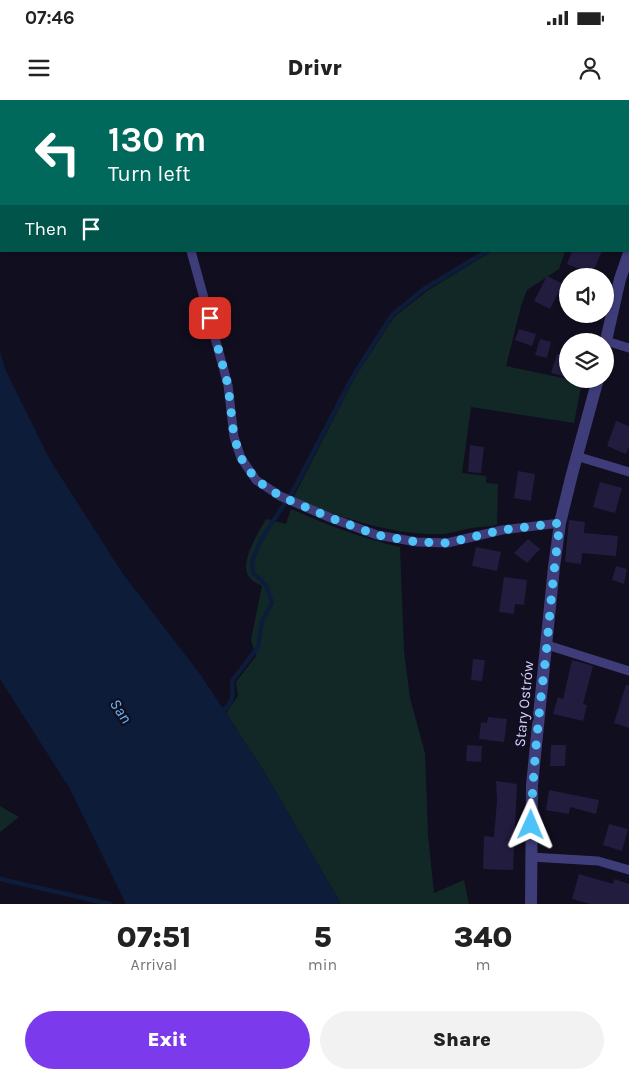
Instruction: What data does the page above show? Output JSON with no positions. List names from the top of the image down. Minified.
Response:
{"streets":{"street":["Stary Ostrów"]},"water":["San"],"page":{"status":"07:46","header":"Drivr","turn":["130 m","Turn left"],"then":"Then","eta":["07:51","Arrival","5","min","340","m"],"buttons":["Exit","Share"]}}
